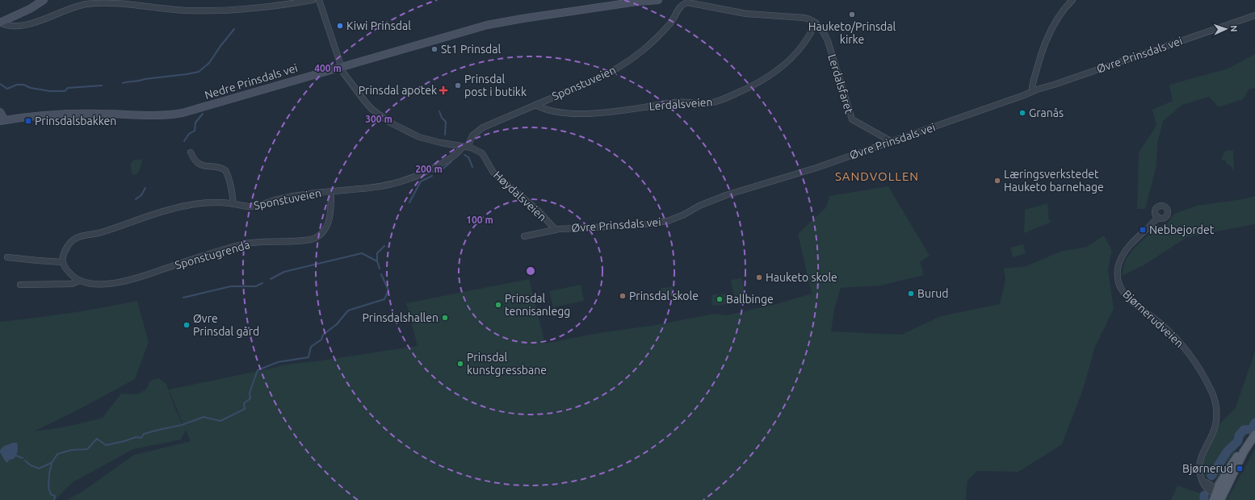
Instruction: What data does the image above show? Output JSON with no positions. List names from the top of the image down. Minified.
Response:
{"streets":{"main road":["Nedre Prinsdals vei"],"street":["Øvre Prinsdals vei","Sponstuveien","Lerdalsfaret","Lerdalsveien","Høydalsveien","Sponstugrenda","Bjørnerudveien"]},"crossings":[["Øvre Prinsdals vei","Lerdalsfaret"],["Øvre Prinsdals vei","Høydalsveien"],["Nedre Prinsdals vei","Høydalsveien"],["Sponstuveien","Lerdalsveien"],["Sponstuveien","Høydalsveien"],["Sponstuveien","Sponstugrenda"],["Lerdalsfaret","Lerdalsveien"]],"districts":["SANDVOLLEN"],"places":{"other":["Hauketo/Prinsdal kirke","Kiwi Prinsdal","St1 Prinsdal","Prinsdal post i butikk","Granås","Læringsverkstedet Hauketo barnehage","Hauketo skole","Burud","Prinsdal skole","Ballbinge","Prinsdal tennisanlegg","Prinsdalshallen","Øvre Prinsdal gård","Prinsdal kunstgressbane"],"health":["Prinsdal apotek"],"transit":["Prinsdalsbakken","Nebbejordet","Bjørnerud"]},"north":"right","rings":["400 m","300 m","200 m","100 m"]}
